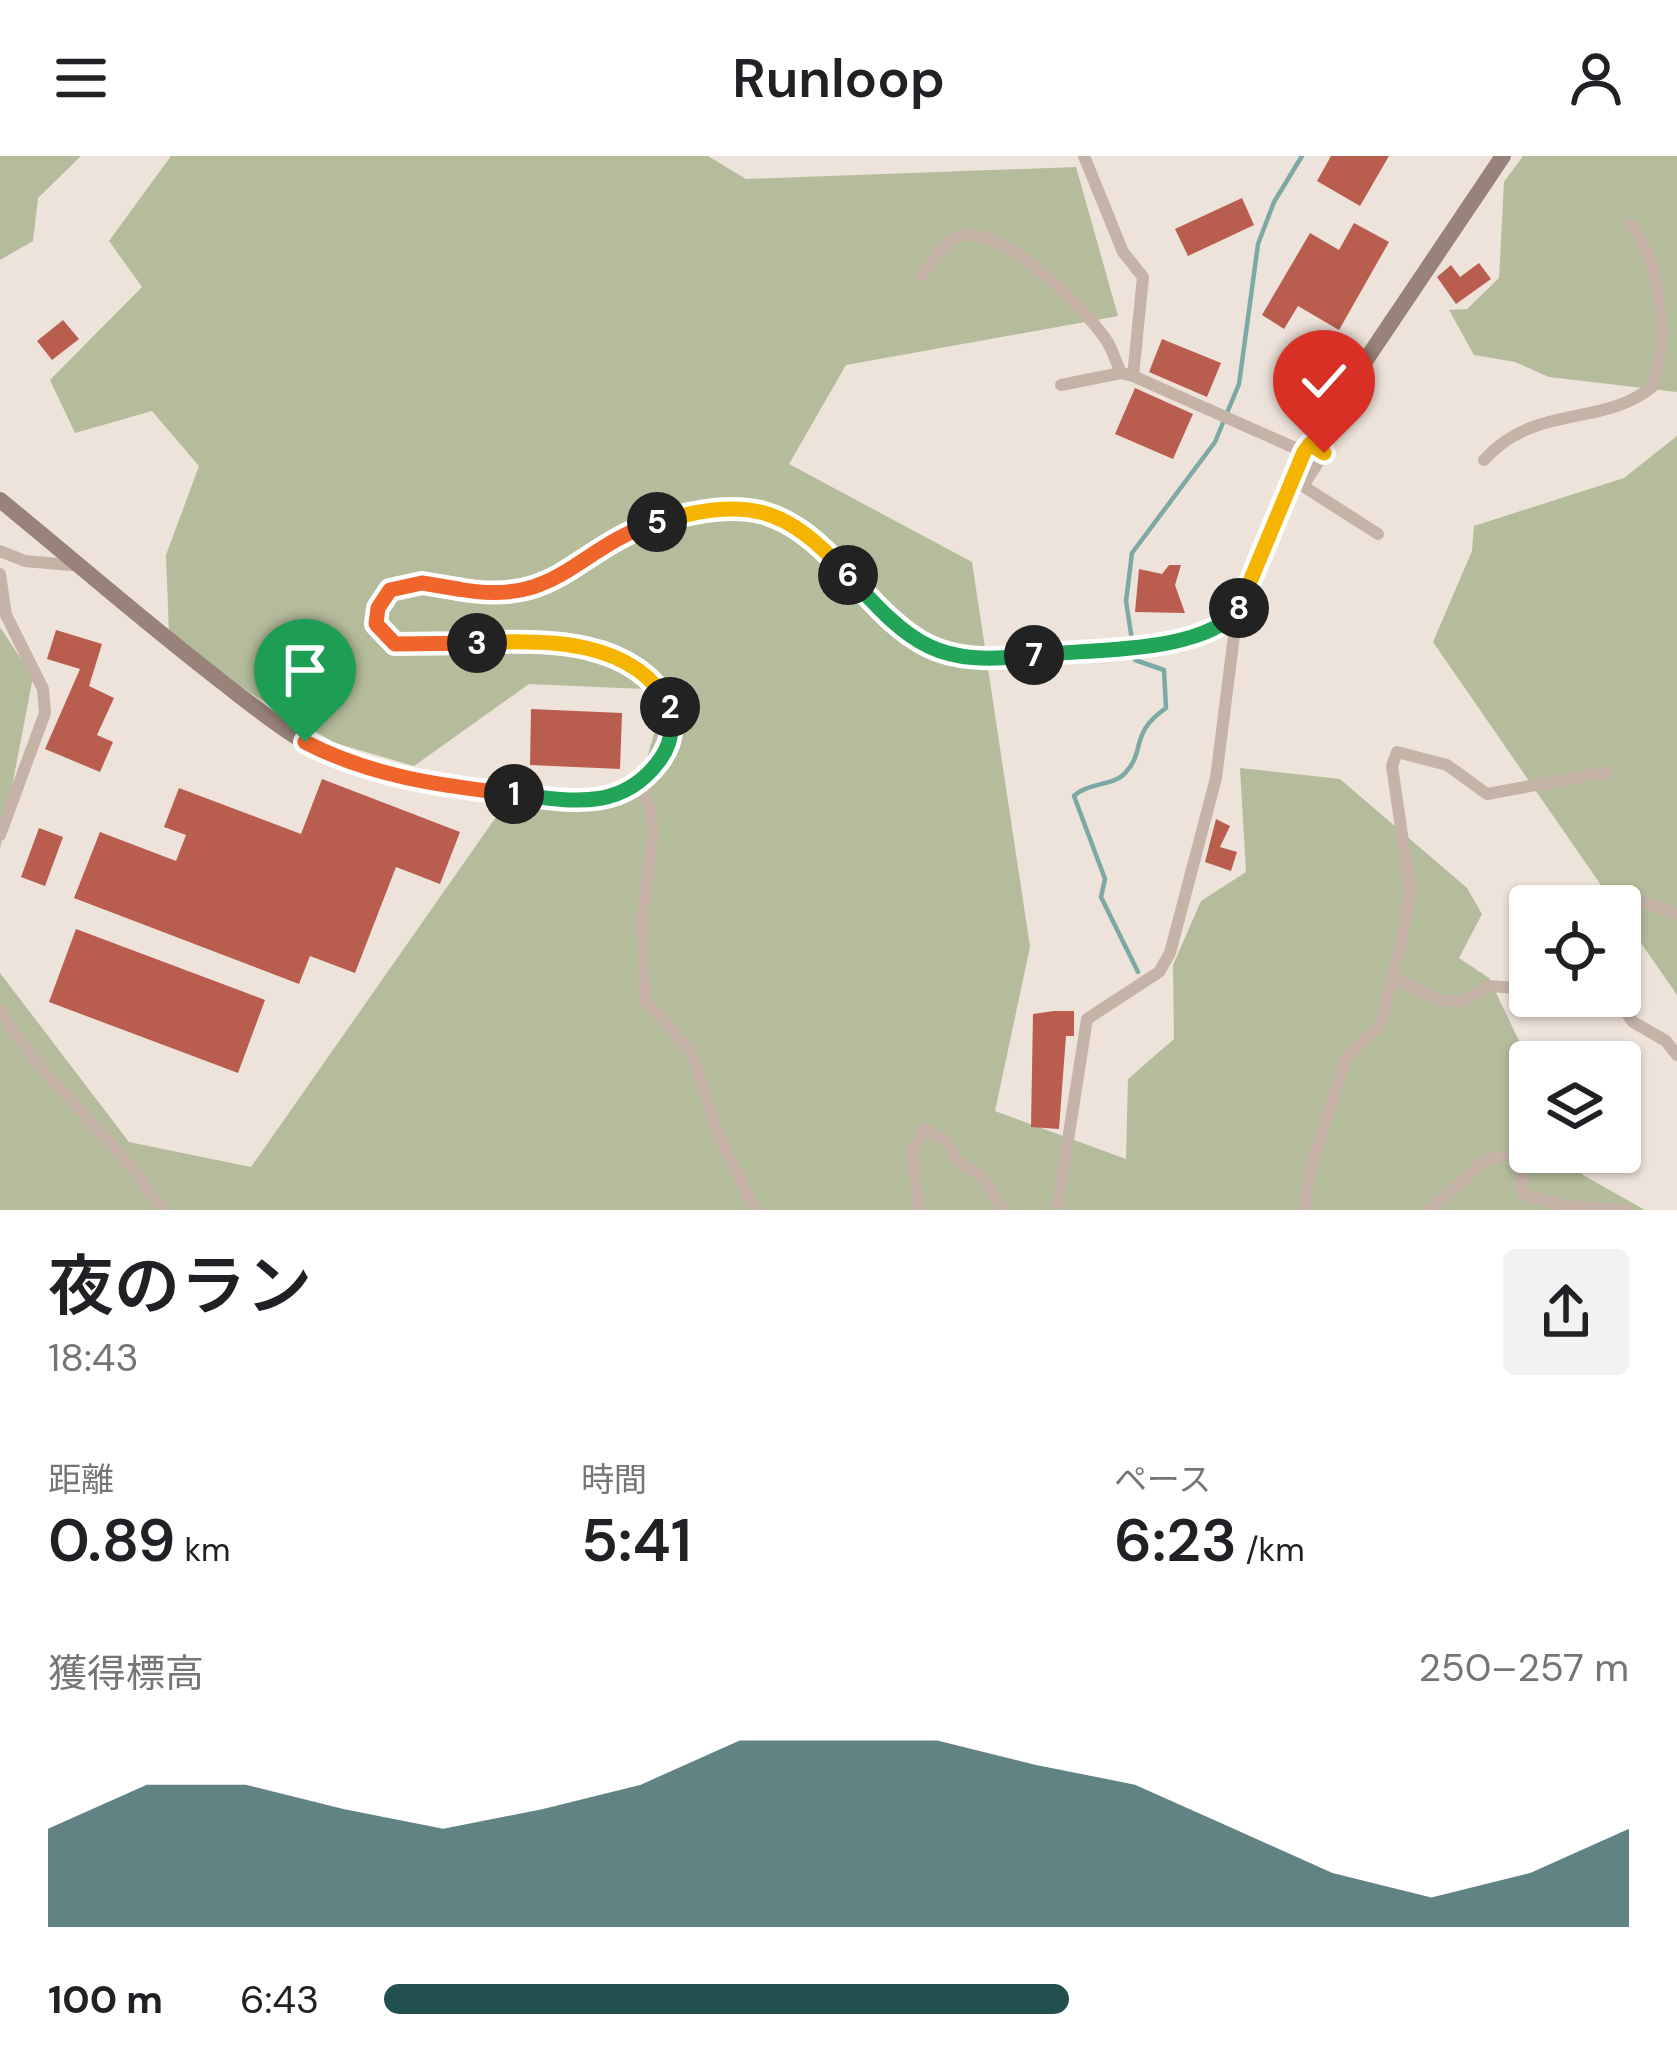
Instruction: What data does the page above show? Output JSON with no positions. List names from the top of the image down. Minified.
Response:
{"page":{"header":"Runloop","pins":["5","6","8","3","7","2","1"],"heading":["夜のラン","18:43"],"stats":[["距離","0.89 km"],["時間","5:41"],["ペース","6:23 /km"]],"chart":["獲得標高","250–257 m"],"list":[{"name":"100 m","note":"6:43"}]}}
